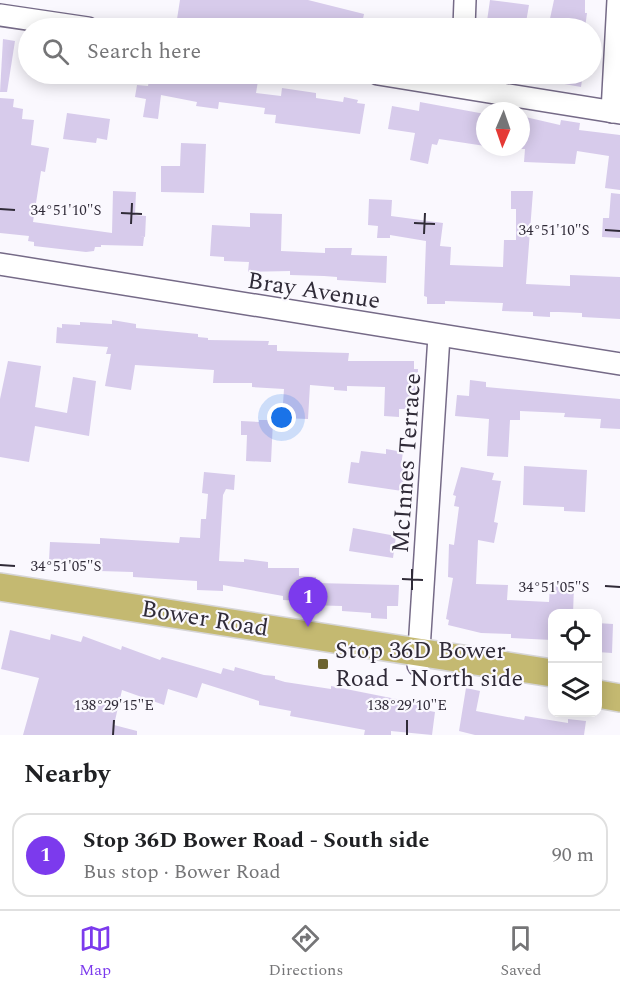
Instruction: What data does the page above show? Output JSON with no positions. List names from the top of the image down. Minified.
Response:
{"streets":{"main road":["Bower Road"],"street":["Bray Avenue","McInnes Terrace"]},"crossings":[["Bray Avenue","McInnes Terrace"],["McInnes Terrace","Bower Road"]],"places":{"transit":["Stop 36D Bower Road - North side"]},"north":"bottom","page":{"search":"Search here","pins":"1","heading":"Nearby","list":[{"mark":"1","name":"Stop 36D Bower Road - South side","note":"Bus stop · Bower Road","value":"90 m"}],"nav":["Map","Directions","Saved"]},"coordinates":["34°51'10\"S","34°51'05\"S","138°29'15\"E","138°29'10\"E"]}
